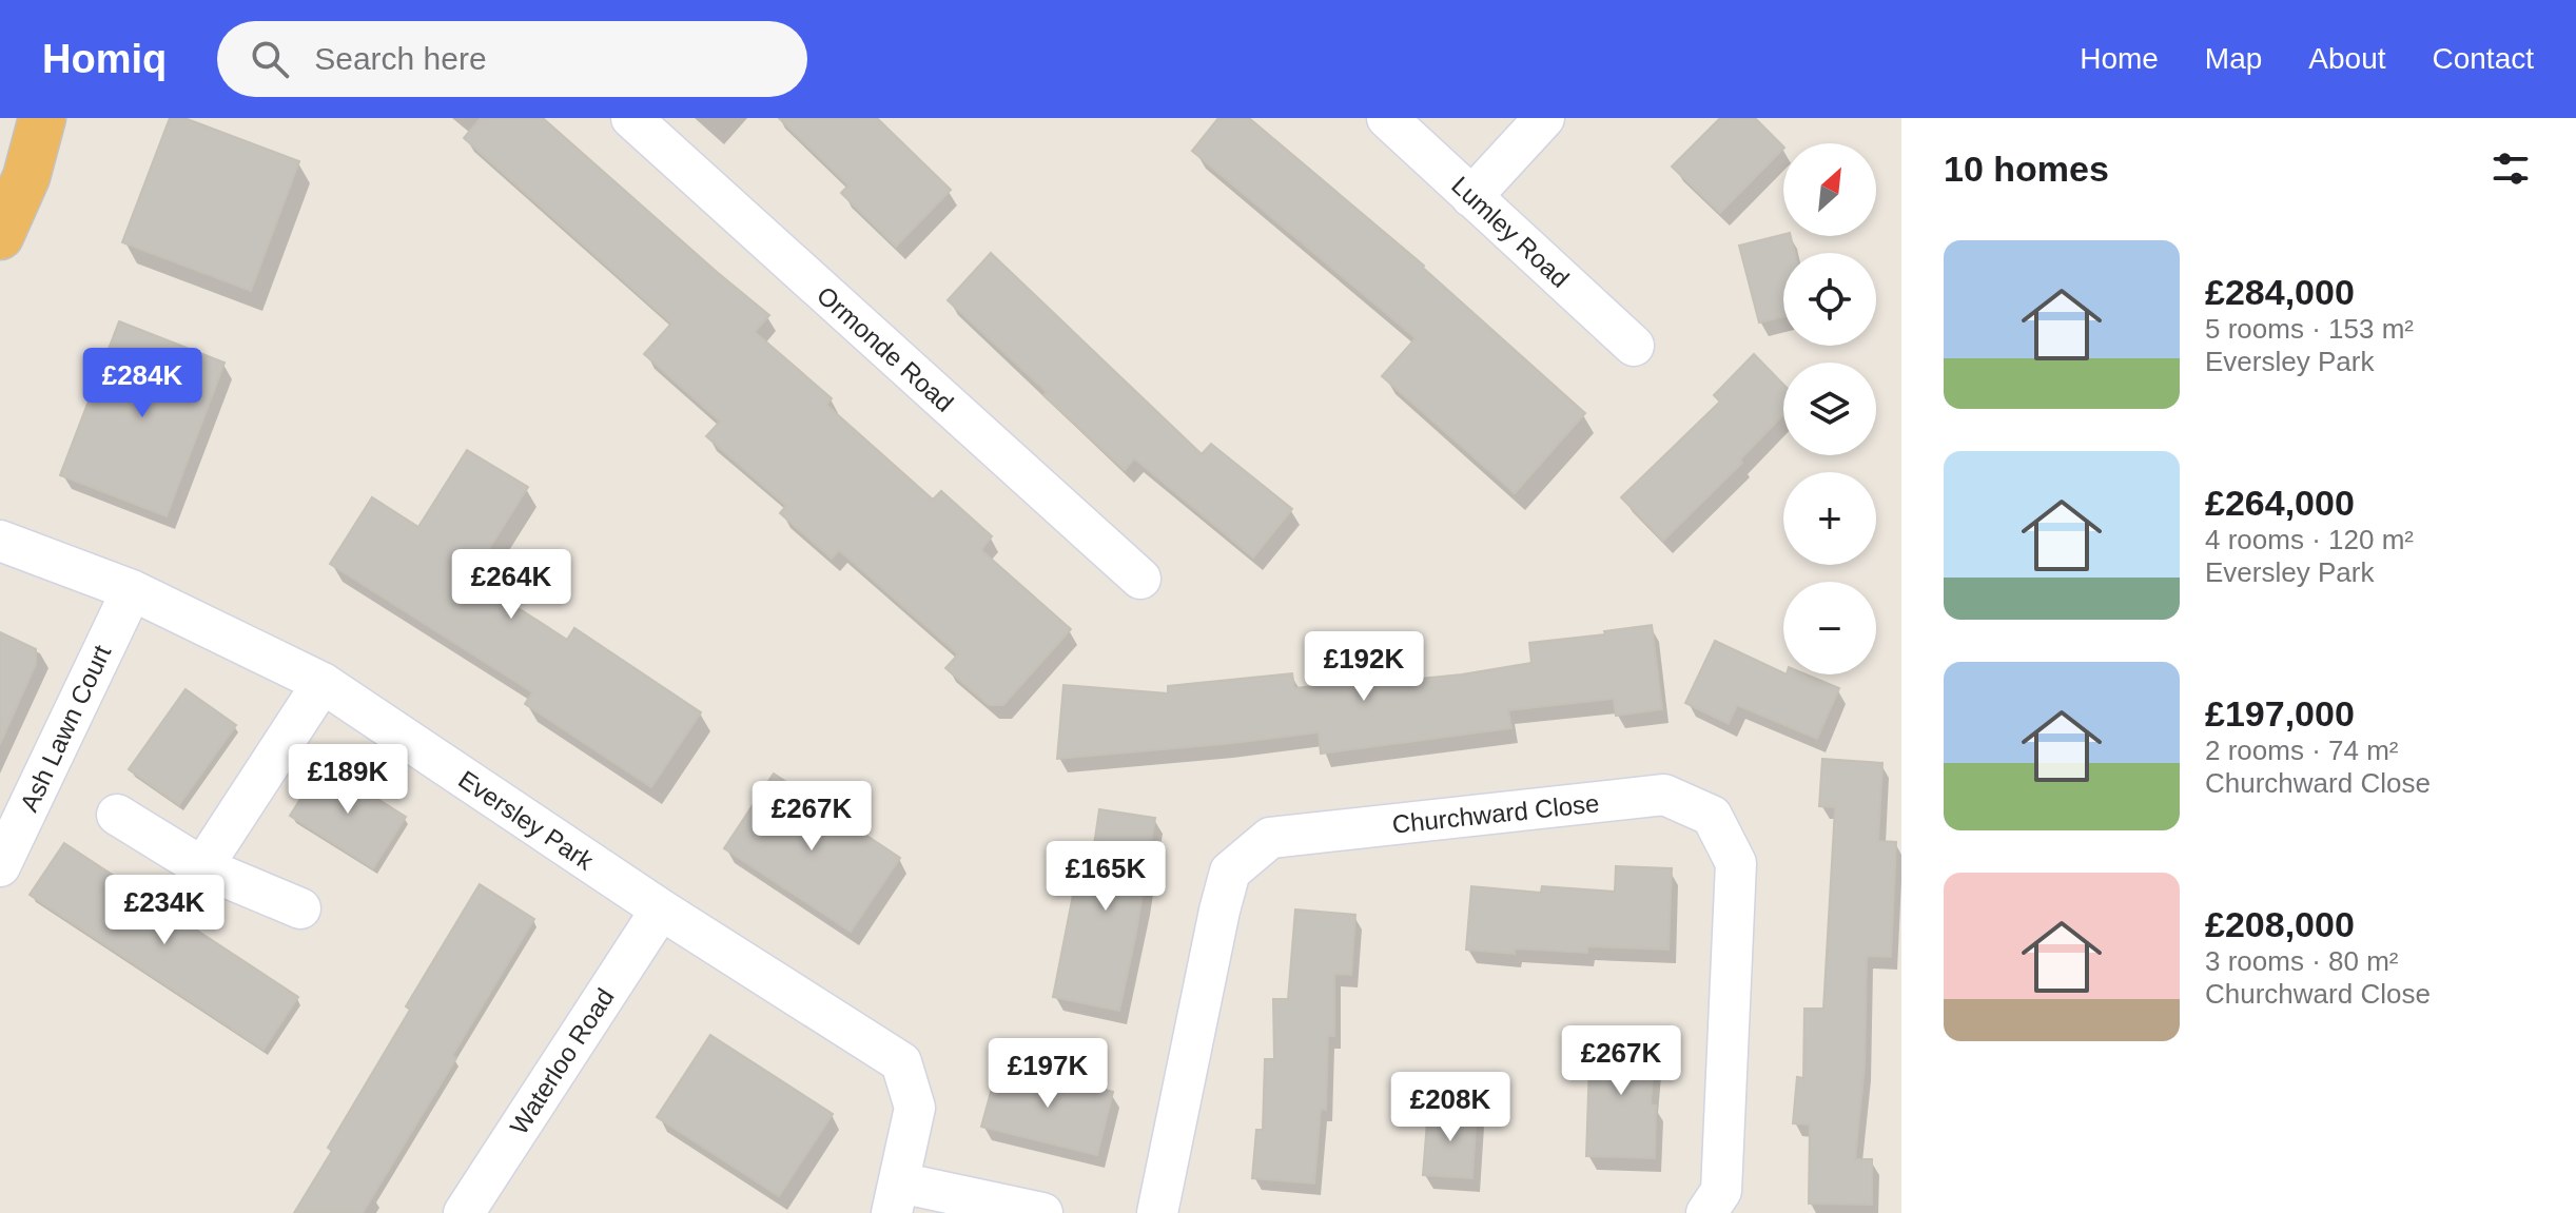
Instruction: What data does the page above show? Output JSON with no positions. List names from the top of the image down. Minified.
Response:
{"streets":{"street":["Lumley Road","Ormonde Road","Ash Lawn Court","Churchward Close","Eversley Park","Waterloo Road"]},"crossings":[["Ash Lawn Court","Eversley Park"],["Eversley Park","Waterloo Road"]],"north":"top right","page":{"header":"Homiq","search":"Search here","nav":["Home","Map","About","Contact"],"heading":"10 homes","map_buttons":["+","−"],"list":[{"name":"£284,000","note":"5 rooms · 153 m² · Eversley Park"},{"name":"£264,000","note":"4 rooms · 120 m² · Eversley Park"},{"name":"£197,000","note":"2 rooms · 74 m² · Churchward Close"},{"name":"£208,000","note":"3 rooms · 80 m² · Churchward Close"}],"price":["£284K","£264K","£192K","£189K","£267K","£165K","£234K","£267K","£197K","£208K"]}}
